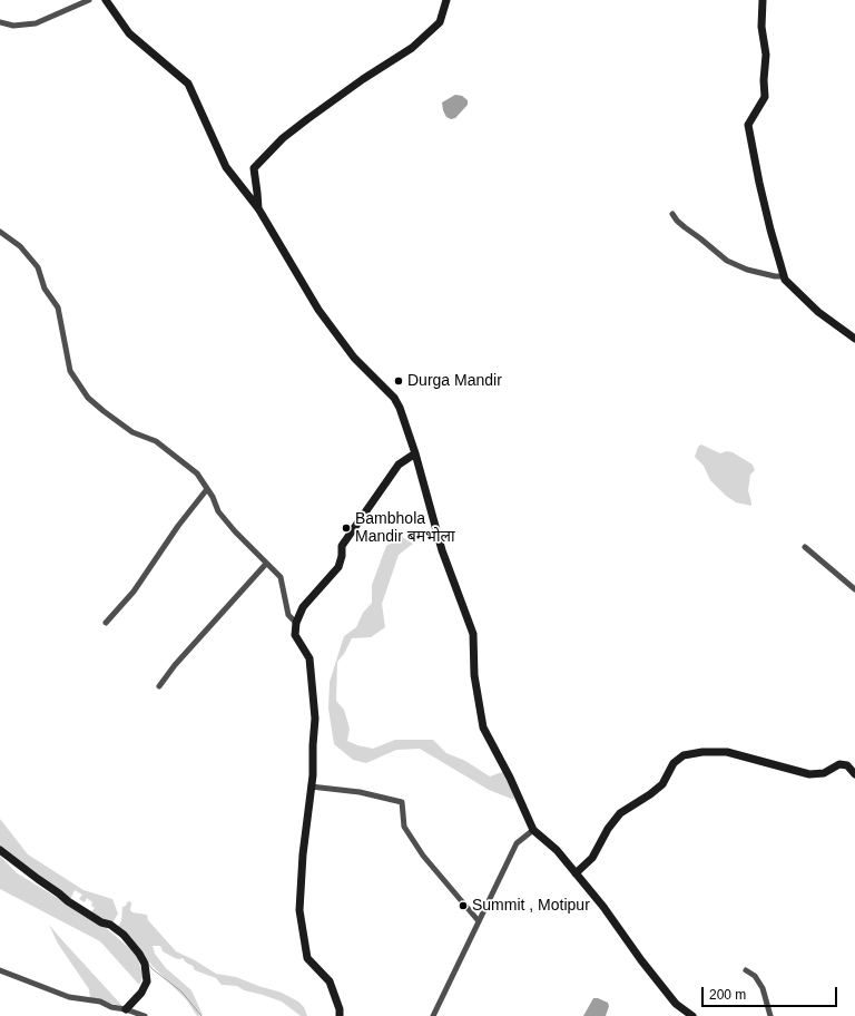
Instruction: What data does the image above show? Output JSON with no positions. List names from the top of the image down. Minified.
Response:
{"places":["Durga Mandir","Bambhola Mandir बमभोला","Summit , Motipur"],"scale_bar":"200 m"}
